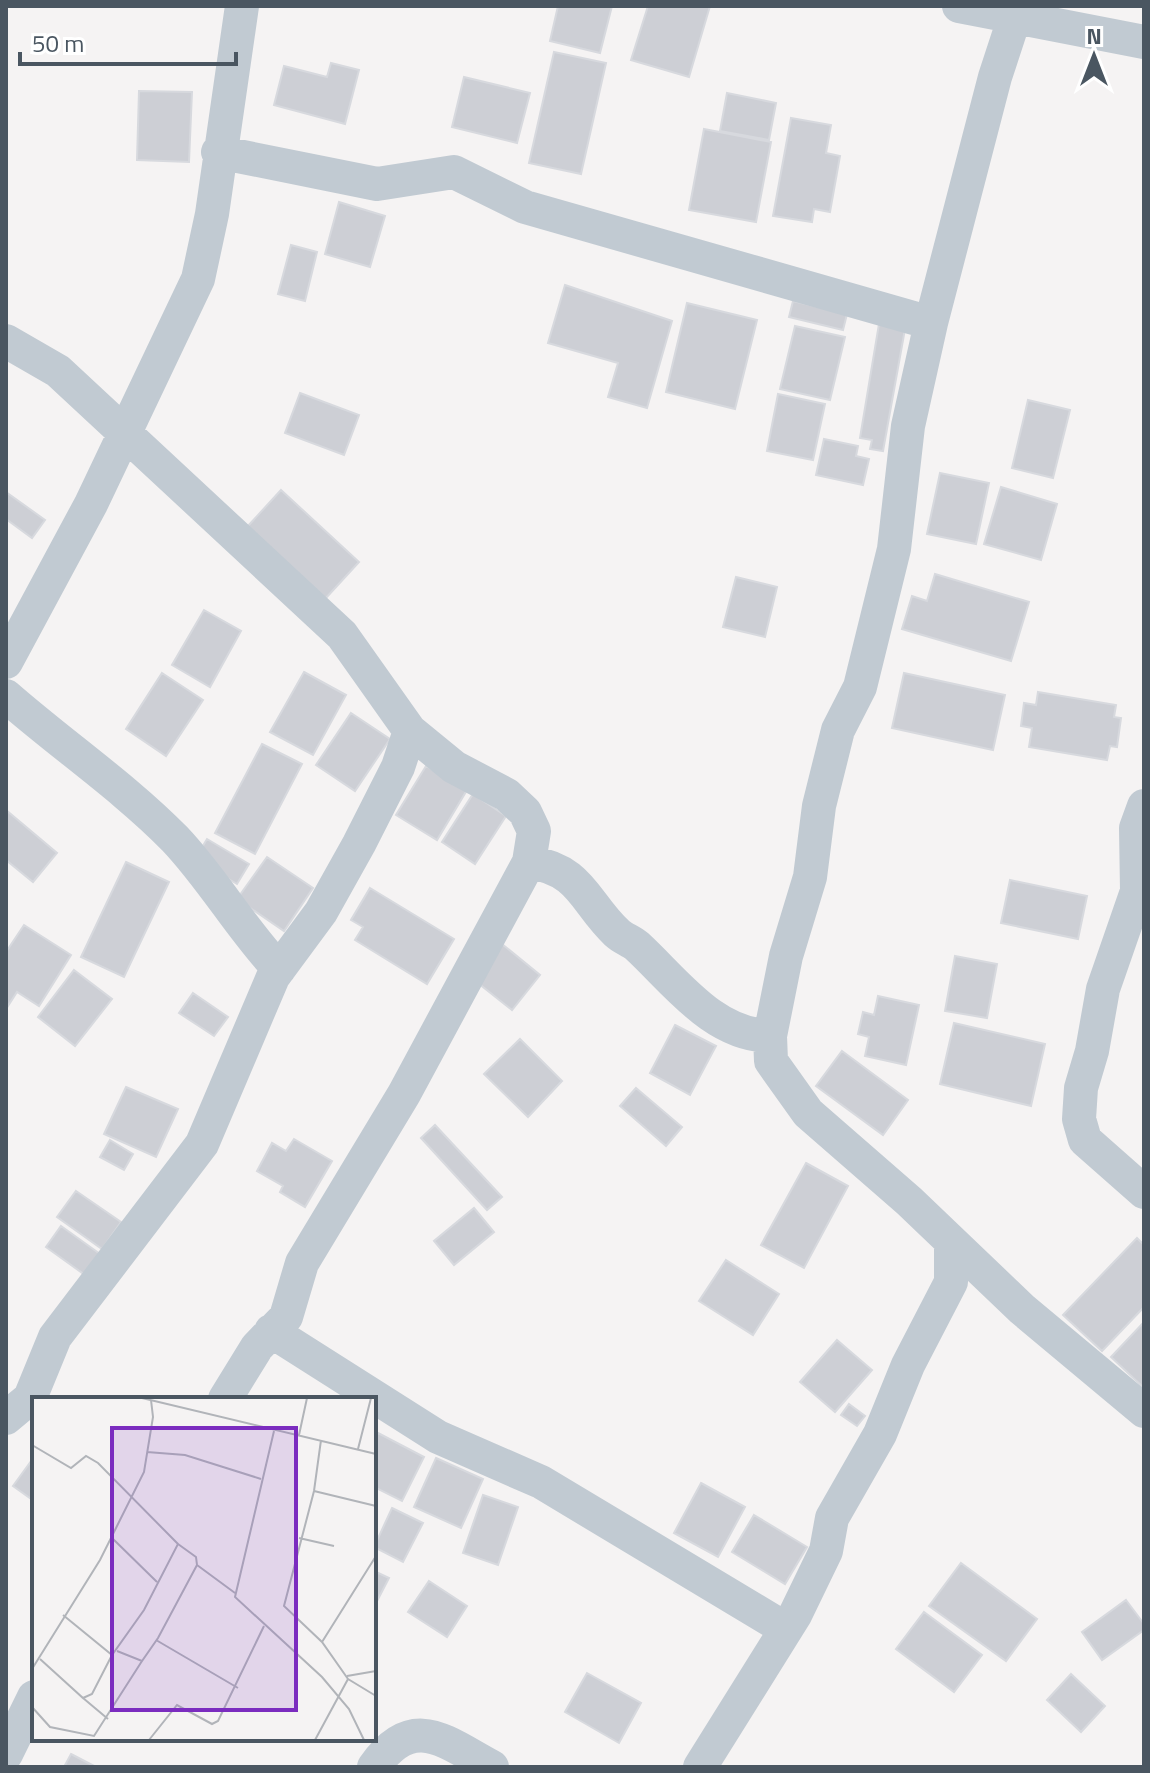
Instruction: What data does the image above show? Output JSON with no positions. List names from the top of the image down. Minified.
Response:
{"scale_bar":"50 m","north":"top"}
